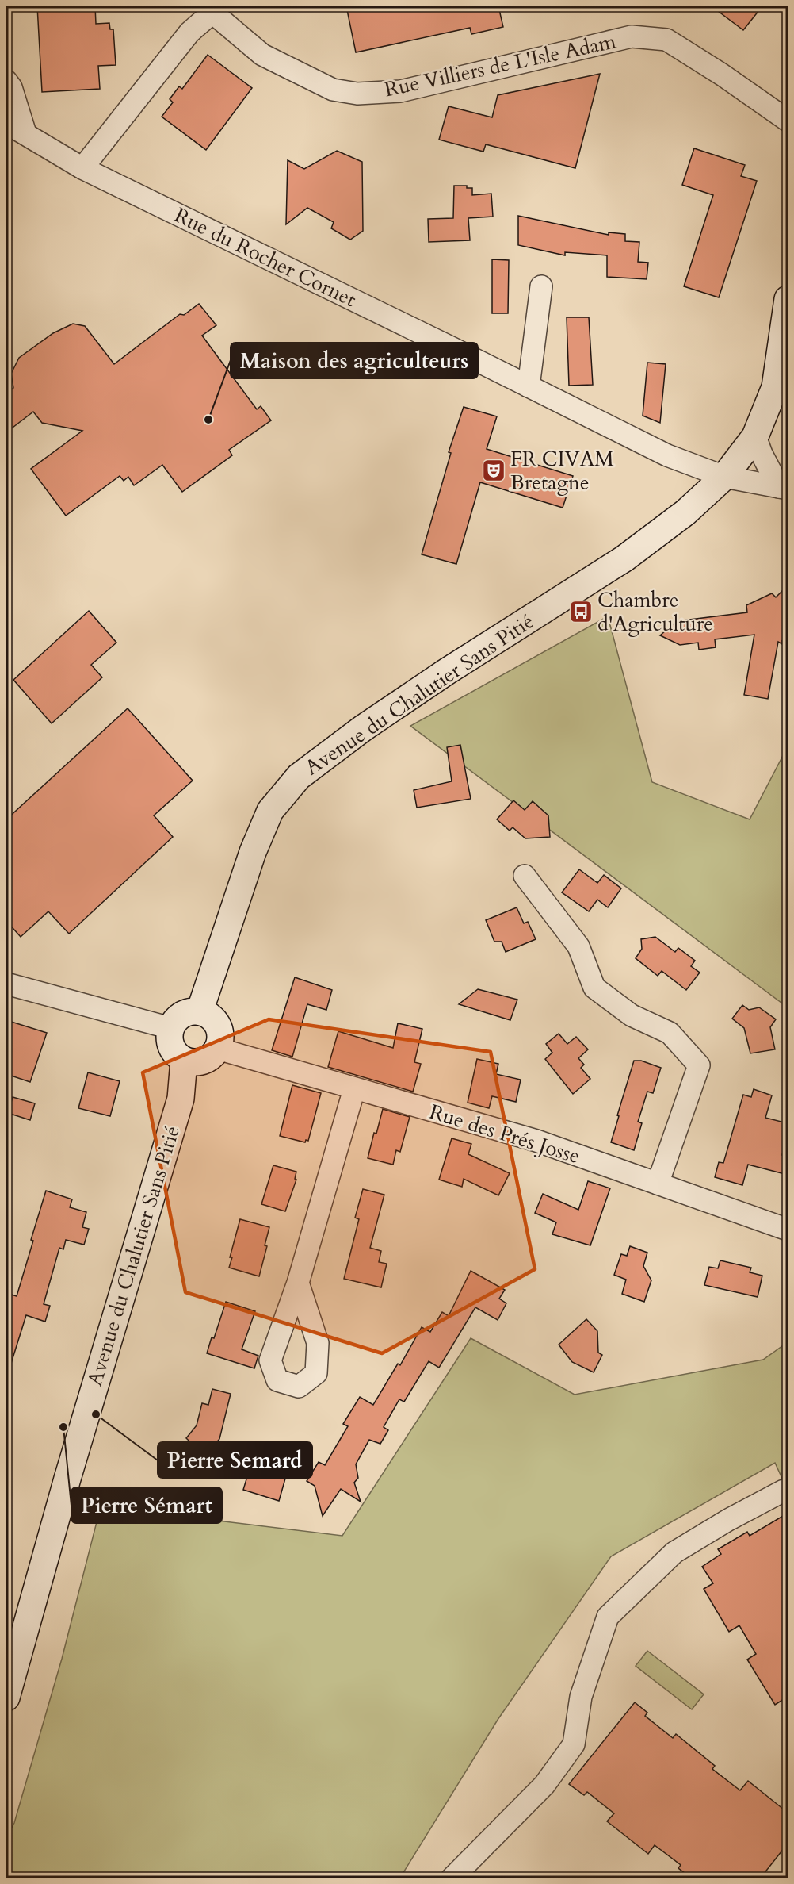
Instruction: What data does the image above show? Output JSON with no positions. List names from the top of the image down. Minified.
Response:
{"streets":{"street":["Rue Villiers de L'Isle Adam","Rue du Rocher Cornet","Avenue du Chalutier Sans Pitié","Rue des Prés Josse"]},"crossings":[["Rue du Rocher Cornet","Avenue du Chalutier Sans Pitié"],["Avenue du Chalutier Sans Pitié","Rue des Prés Josse"]],"places":{"other":["Maison des agriculteurs","Pierre Semard","Pierre Sémart"],"theatre":["FR CIVAM Bretagne"],"bus stop":["Chambre d'Agriculture"]}}
